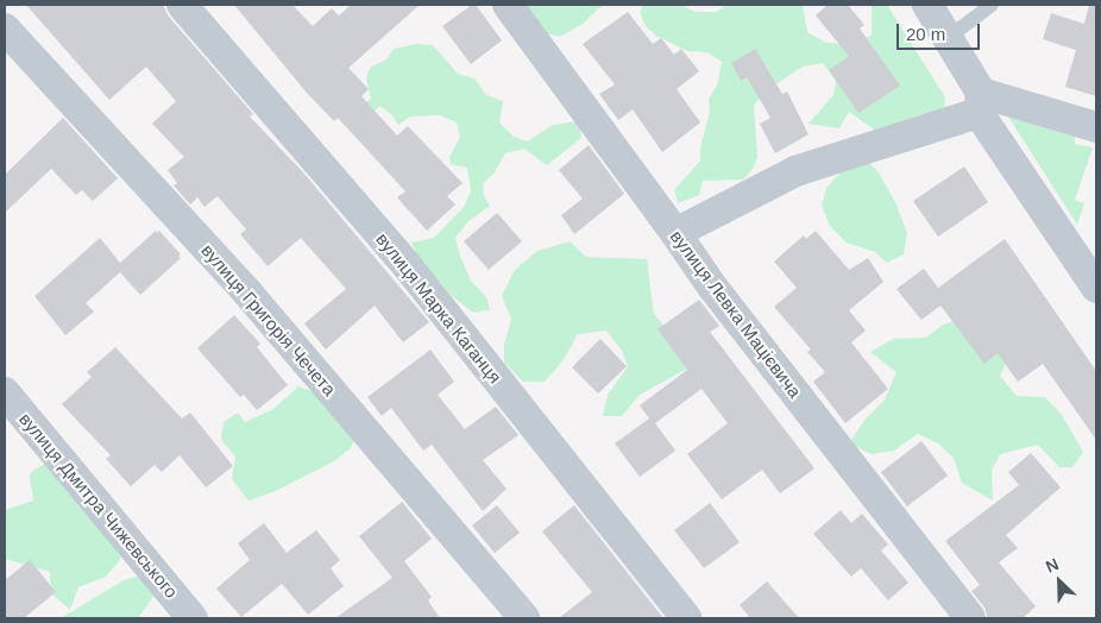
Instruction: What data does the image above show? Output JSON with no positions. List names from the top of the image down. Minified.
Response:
{"streets":{"street":["вулиця Марка Каганця","вулиця Левка Мацієвича","вулиця Григорія Чечета","вулиця Дмитра Чижевського"]},"scale_bar":"20 m","north":"top left"}
